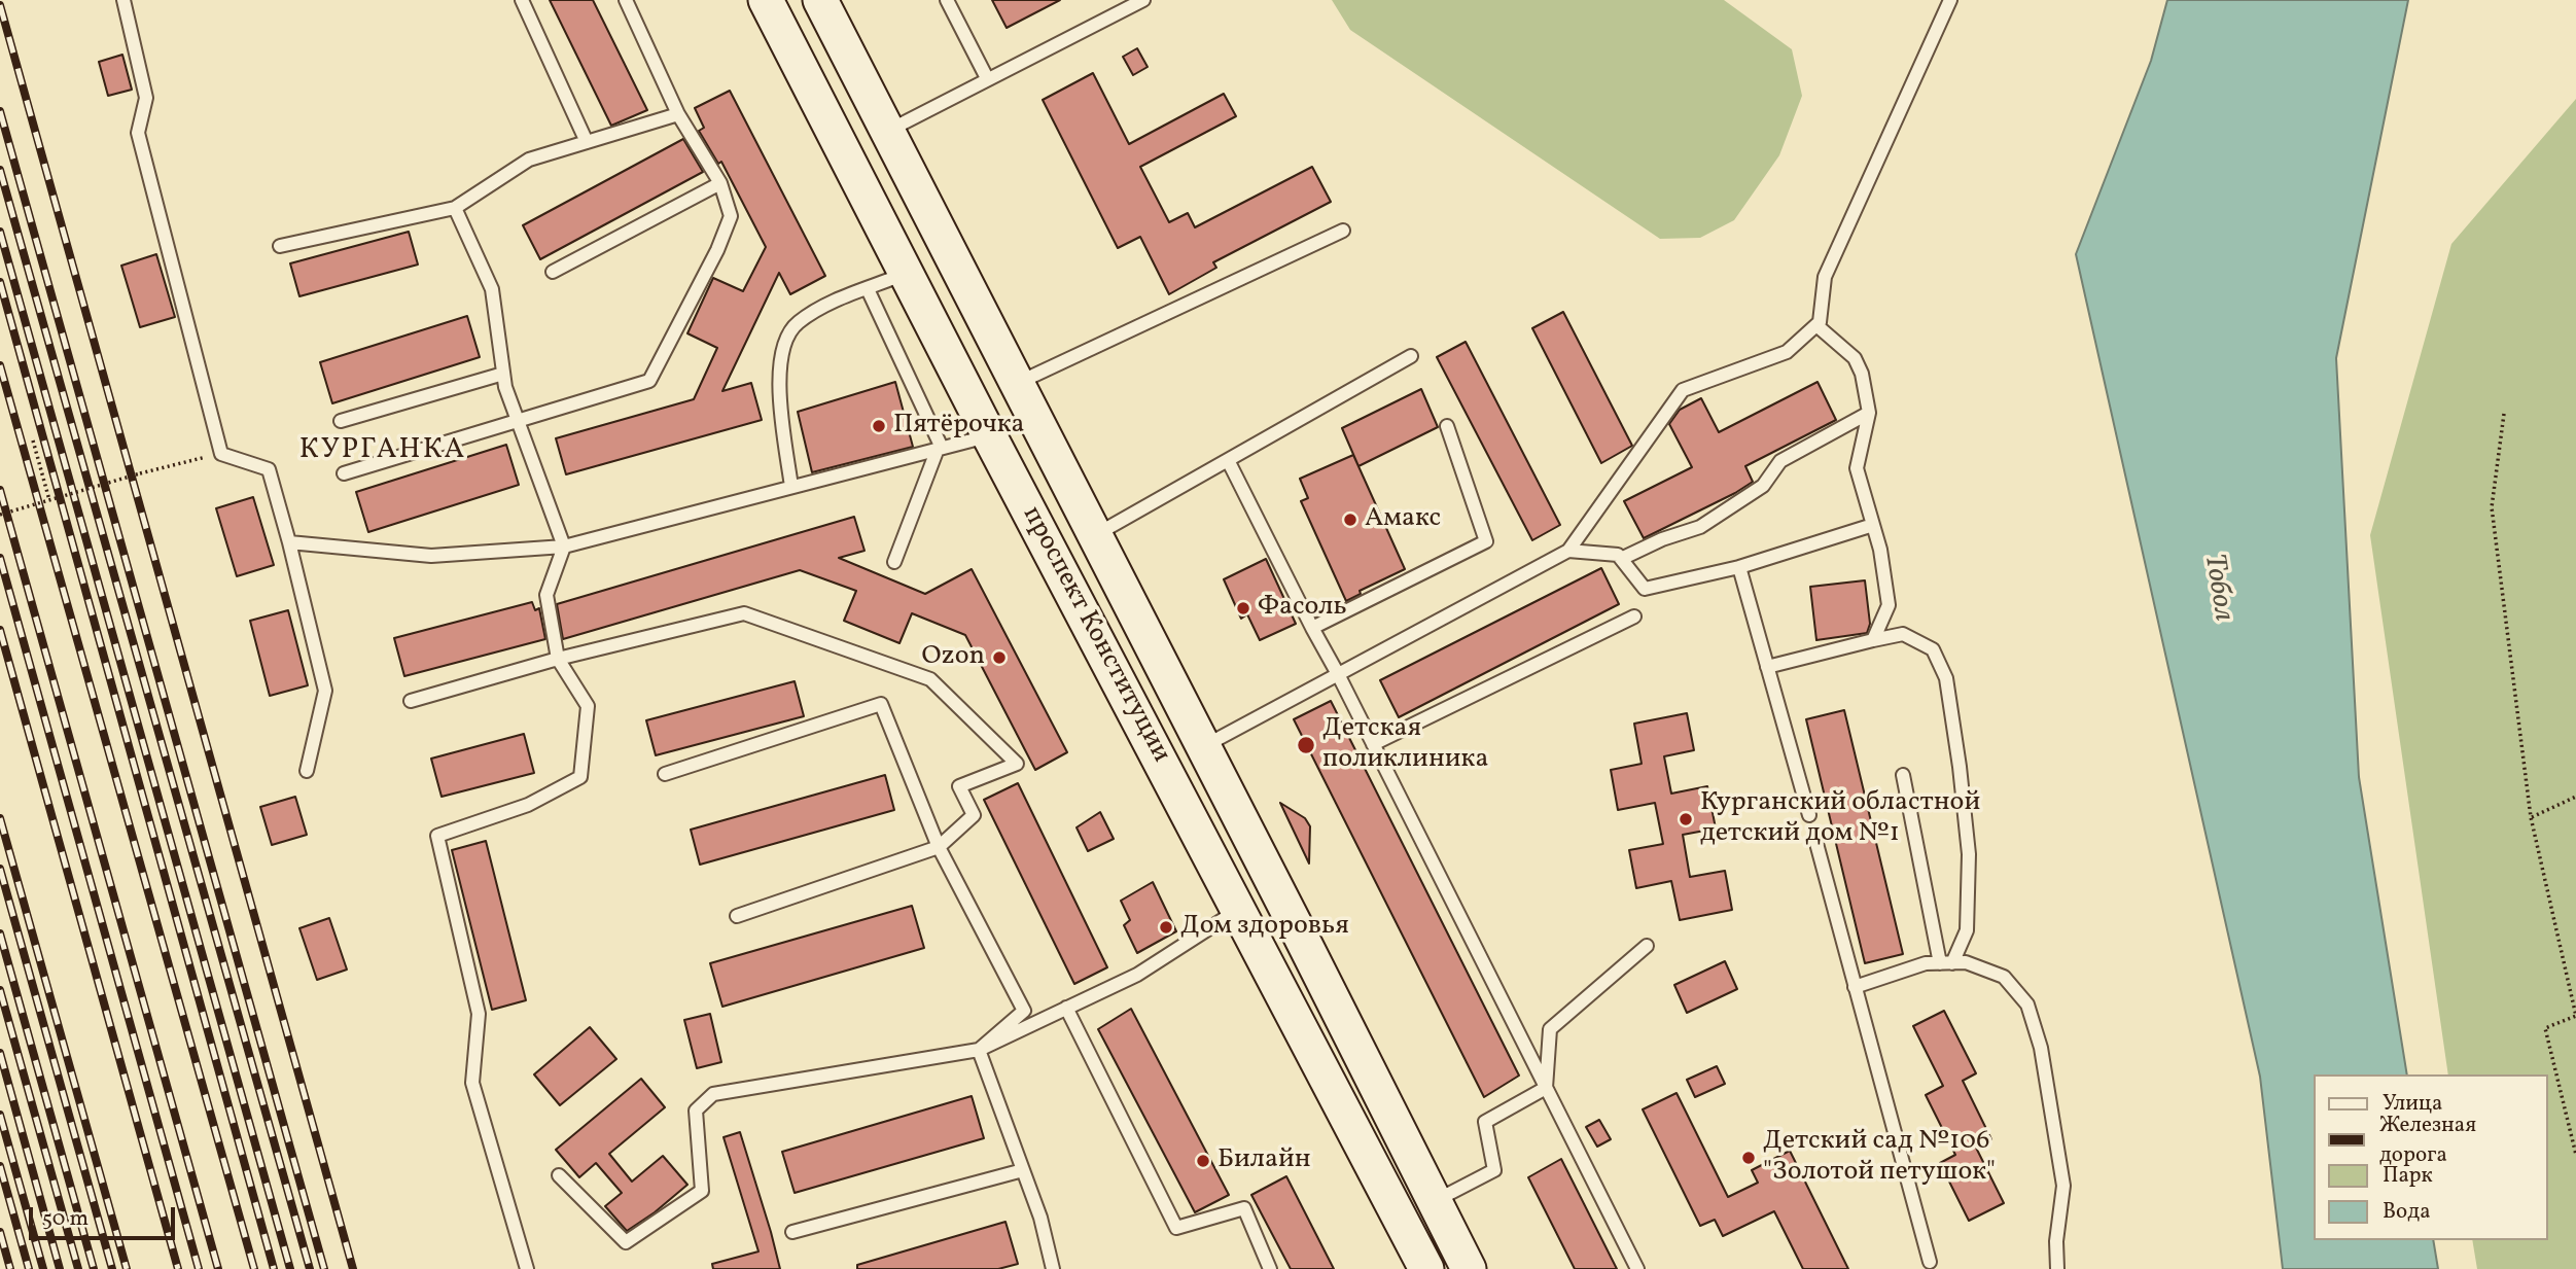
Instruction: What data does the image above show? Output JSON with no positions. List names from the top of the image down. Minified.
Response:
{"streets":{"main road":["проспект Конституции"]},"districts":["КУРГАНКА"],"water":["Тобол"],"places":["Пятёрочка","Амакс","Фасоль","Ozon","Детская поликлиника","Курганский областной детский дом №1","Дом здоровья","Детский сад №106 \"Золотой петушок\"","Билайн"],"legend":["Улица","Железная дорога","Парк","Вода"],"scale_bar":"50 m"}
